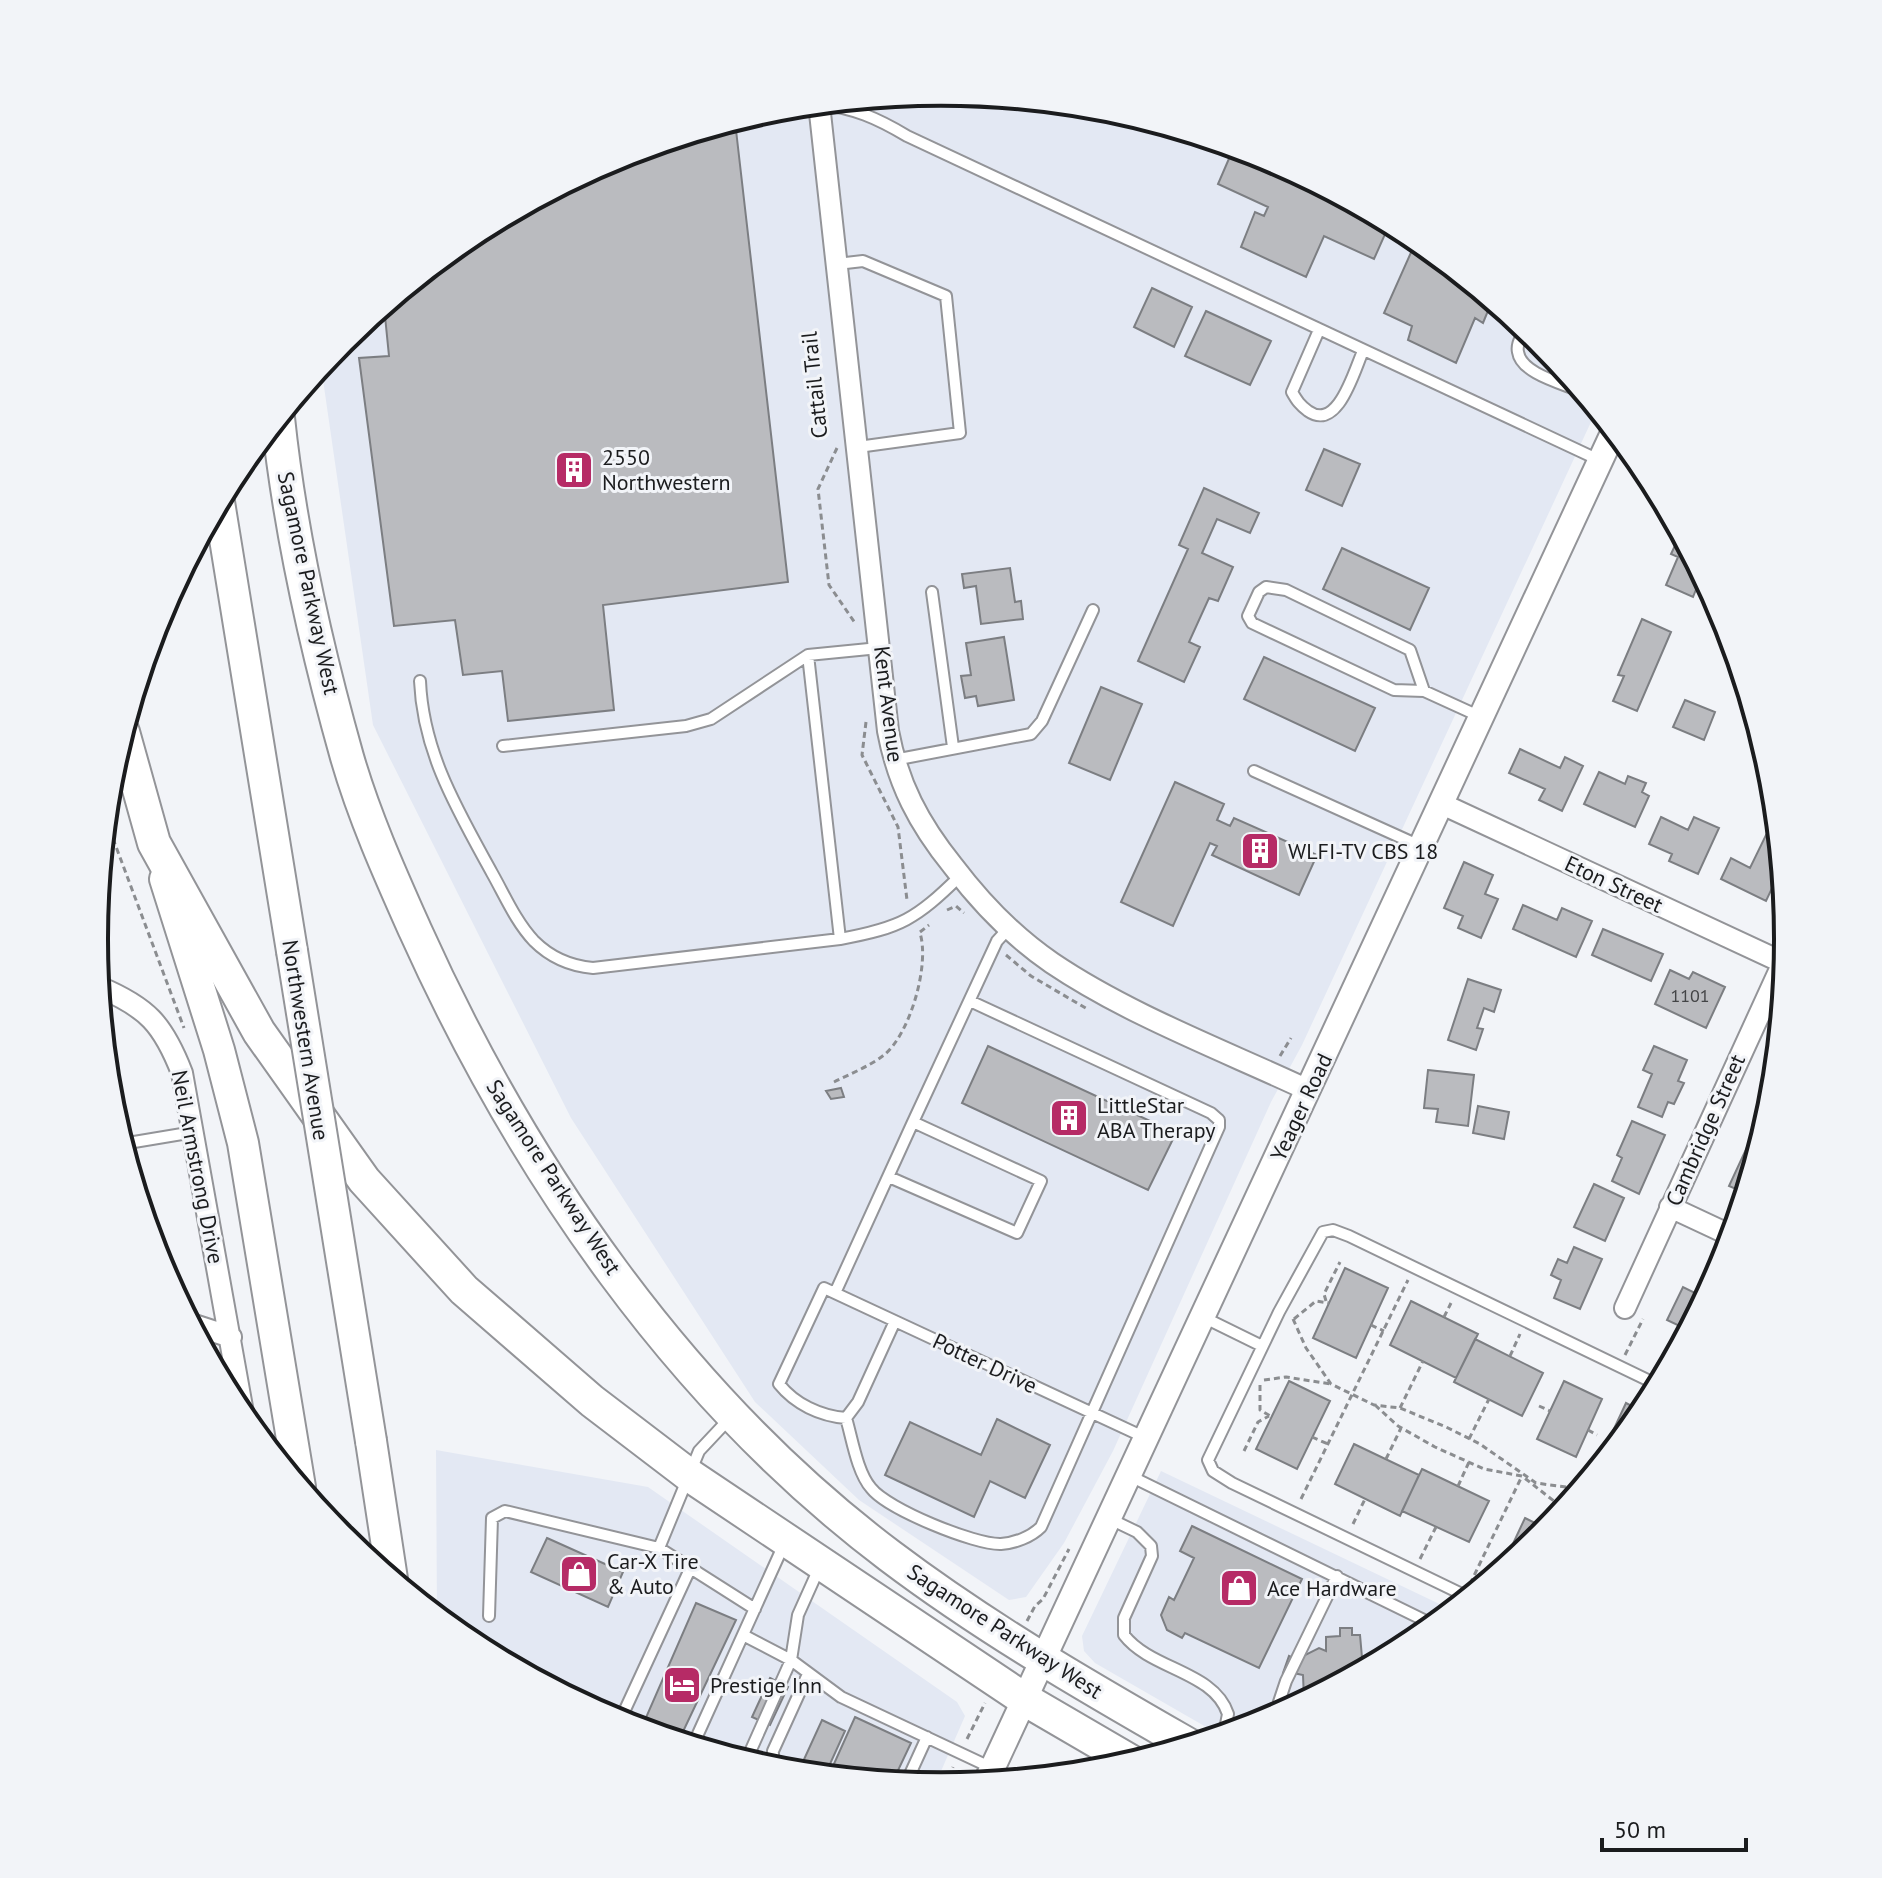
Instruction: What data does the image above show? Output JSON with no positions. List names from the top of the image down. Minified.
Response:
{"streets":{"highway":["Sagamore Parkway West"],"main road":["Northwestern Avenue"],"street":["Kent Avenue","Eton Street","Yeager Road","Cambridge Street","Neil Armstrong Drive"],"lane":["Potter Drive"],"path":["Cattail Trail"]},"crossings":[["Sagamore Parkway West","Yeager Road"],["Kent Avenue","Yeager Road"],["Eton Street","Yeager Road"],["Yeager Road","Potter Drive"]],"places":{"building":["2550 Northwestern","WLFI-TV CBS 18","LittleStar ABA Therapy"],"shop":["Car-X Tire & Auto","Ace Hardware"],"hotel":["Prestige Inn"]},"house_numbers":["1101"],"scale_bar":"50 m"}
